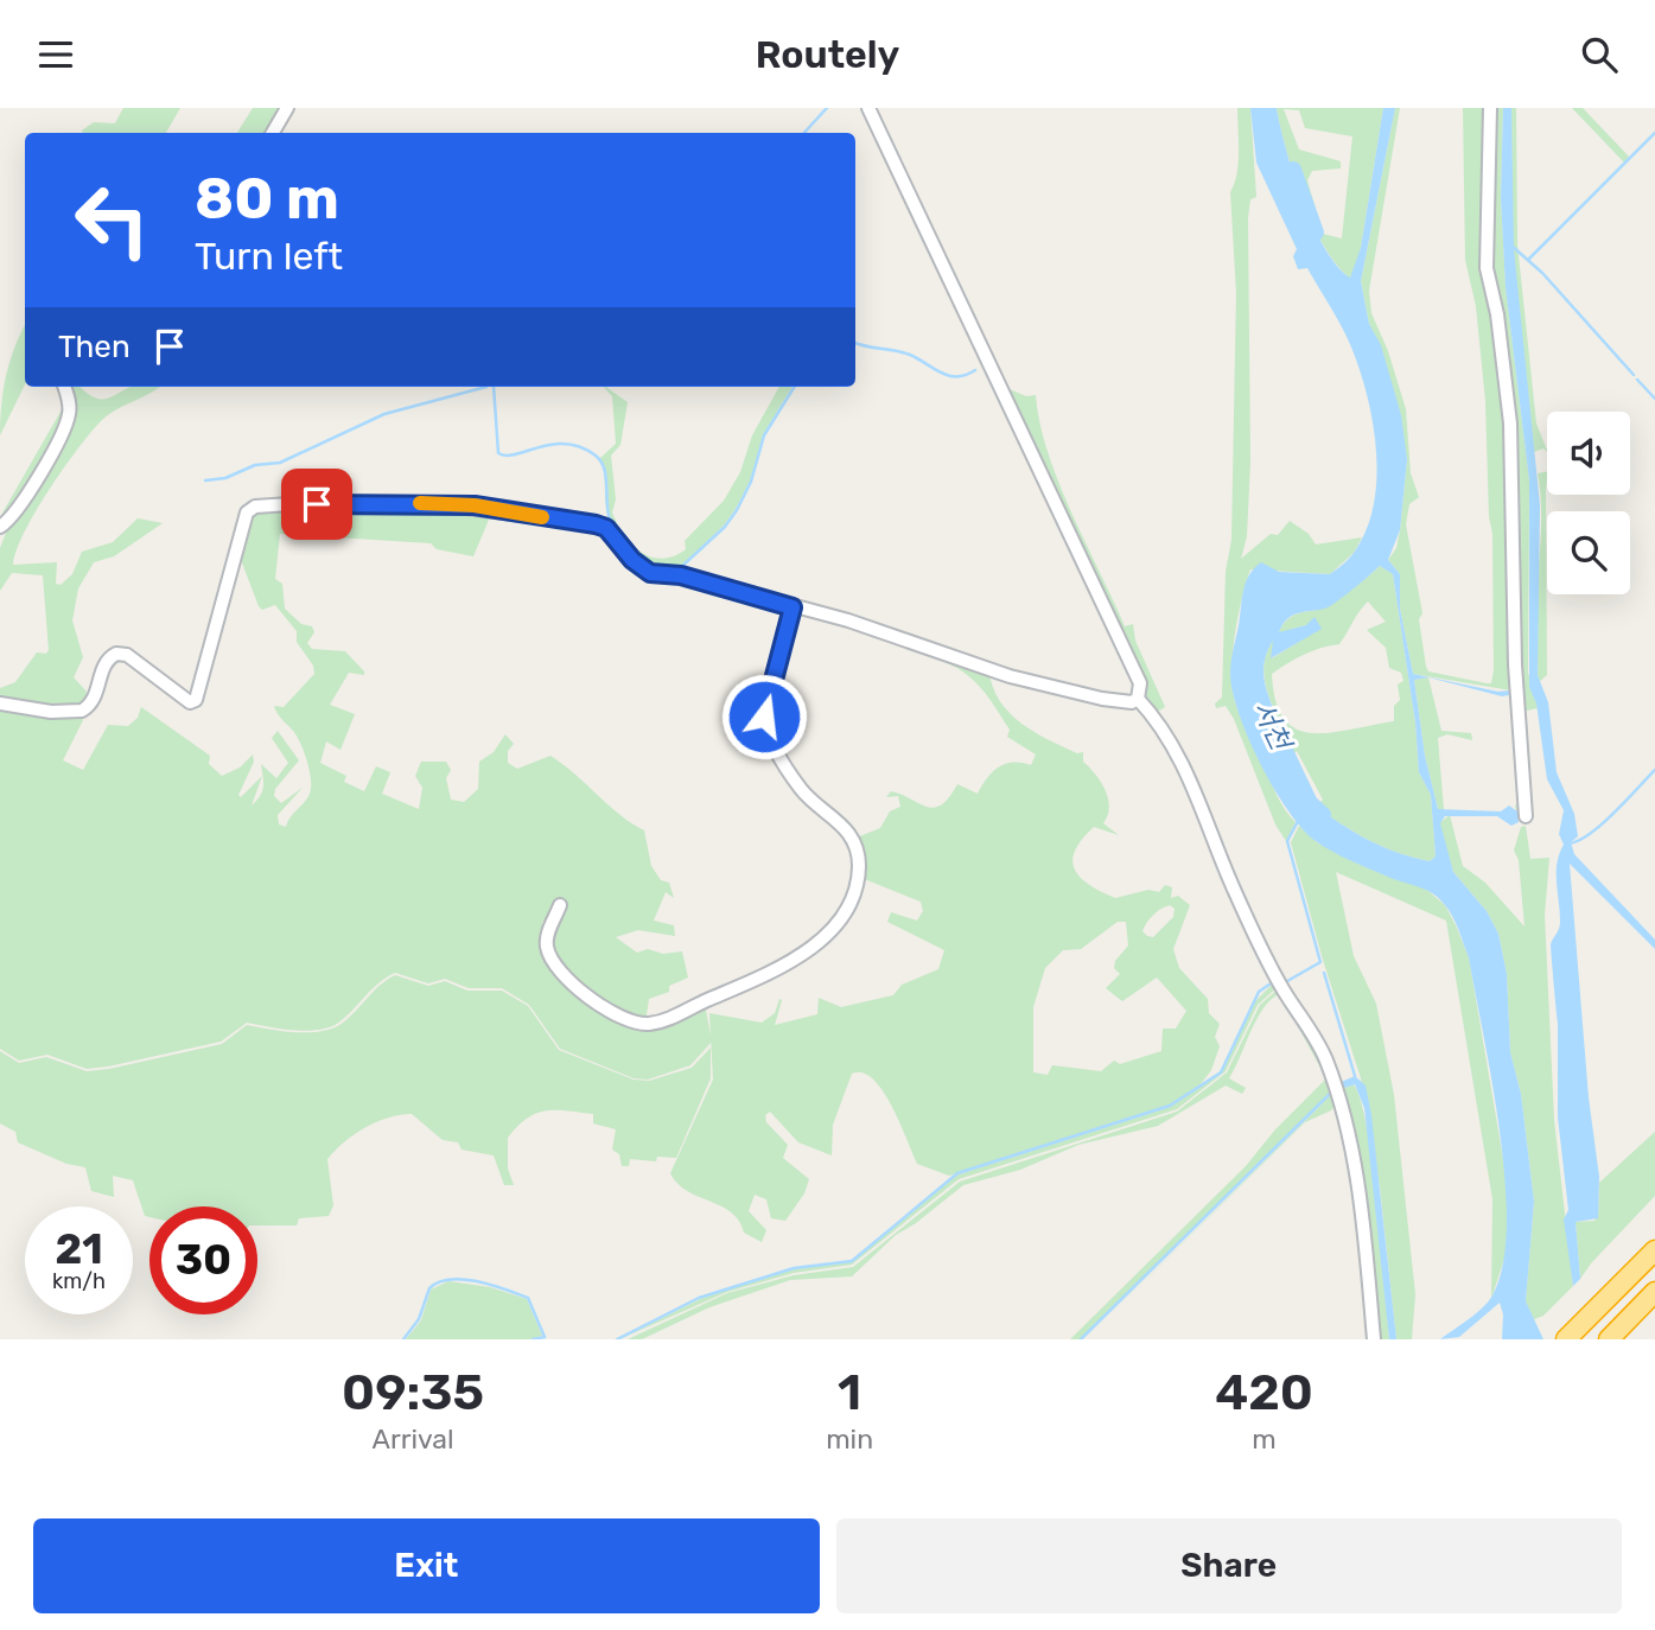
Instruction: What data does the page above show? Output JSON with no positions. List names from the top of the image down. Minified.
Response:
{"water":["서천"],"page":{"header":"Routely","turn":["80 m","Turn left"],"then":"Then","speed":"21 km/h","limit":"30","eta":["09:35","Arrival","1","min","420","m"],"buttons":["Exit","Share"]}}
